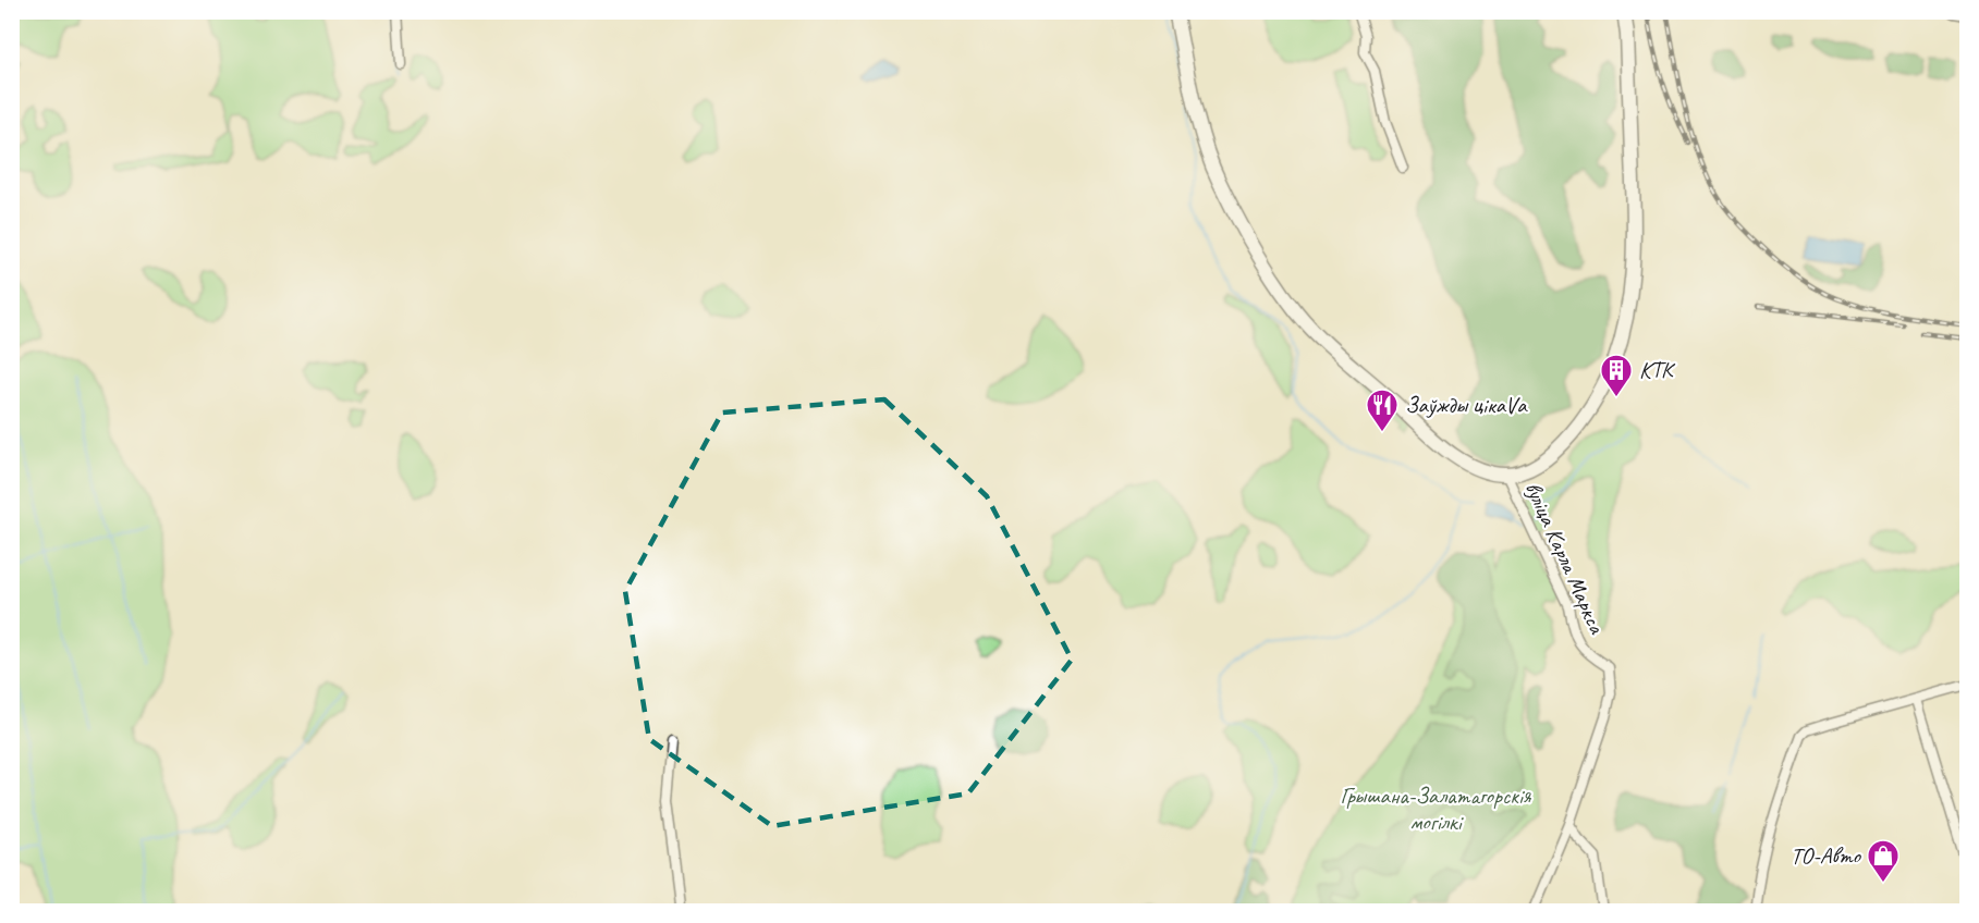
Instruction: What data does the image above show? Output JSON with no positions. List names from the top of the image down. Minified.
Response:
{"streets":{"main road":["вуліца Карла Маркса"]},"parks":["Грышана-Залатагорскія могілкі"],"places":{"building":["КТК"],"restaurant":["Заўжды цікаVа"],"shop":["ТО-Авто"]}}
